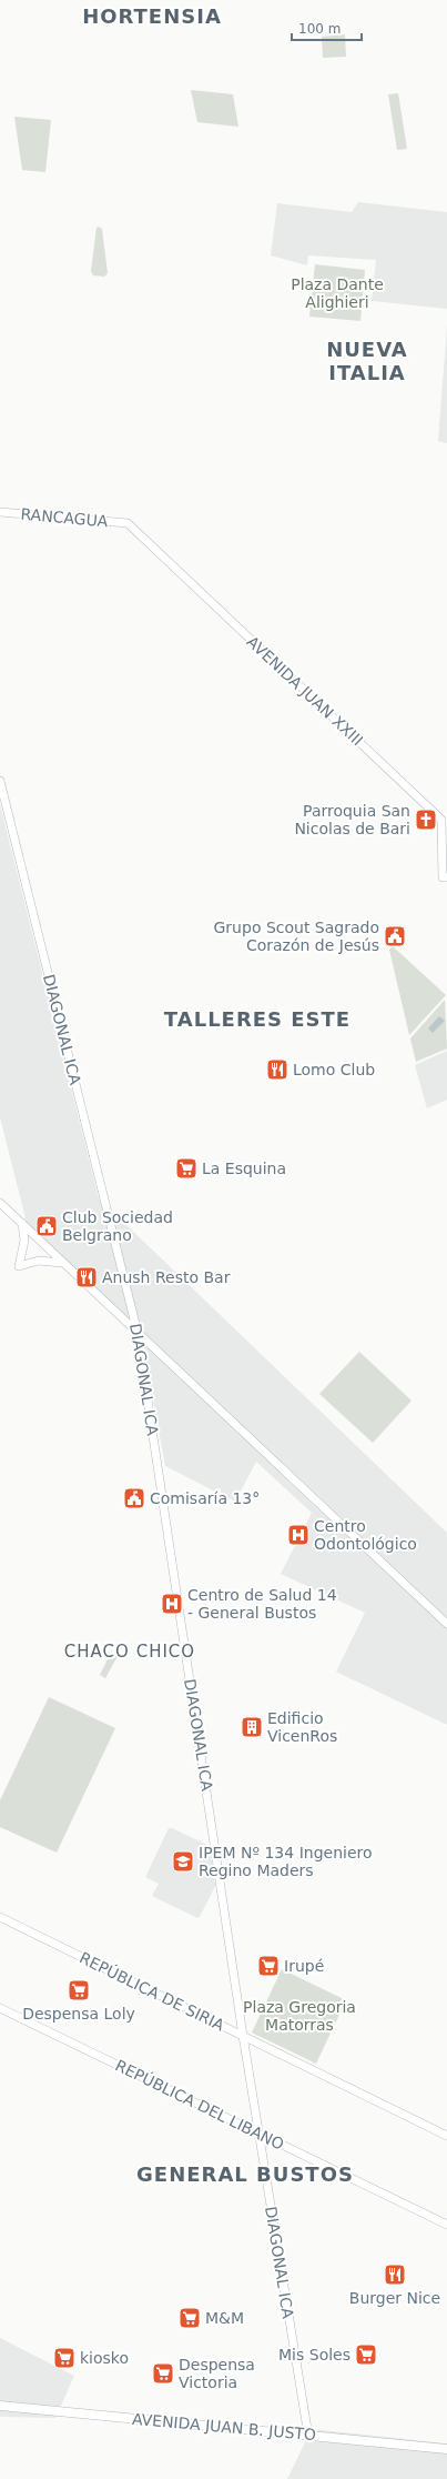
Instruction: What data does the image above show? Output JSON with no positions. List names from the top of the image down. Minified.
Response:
{"streets":{"main road":["RANCAGUA","AVENIDA JUAN XXIII","DIAGONAL ICA","REPÚBLICA DE SIRIA","REPÚBLICA DEL LIBANO","AVENIDA JUAN B. JUSTO"]},"crossings":[["RANCAGUA","AVENIDA JUAN XXIII"],["DIAGONAL ICA","REPÚBLICA DE SIRIA"],["DIAGONAL ICA","REPÚBLICA DEL LIBANO"],["DIAGONAL ICA","AVENIDA JUAN B. JUSTO"]],"districts":["HORTENSIA","NUEVA ITALIA","TALLERES ESTE","CHACO CHICO","GENERAL BUSTOS"],"parks":["Plaza Dante Alighieri","Plaza Gregoria Matorras"],"places":{"church":["Parroquia San Nicolas de Bari"],"public building":["Grupo Scout Sagrado Corazón de Jesús","Club Sociedad Belgrano","Comisaría 13°"],"restaurant":["Lomo Club","Anush Resto Bar","Burger Nice"],"supermarket":["La Esquina","Irupé","Despensa Loly","M&M","Mis Soles","kiosko","Despensa Victoria"],"hospital":["Centro Odontológico","Centro de Salud 14 - General Bustos"],"building":["Edificio VicenRos"],"school or university":["IPEM Nº 134 Ingeniero Regino Maders"]},"scale_bar":"100 m"}
